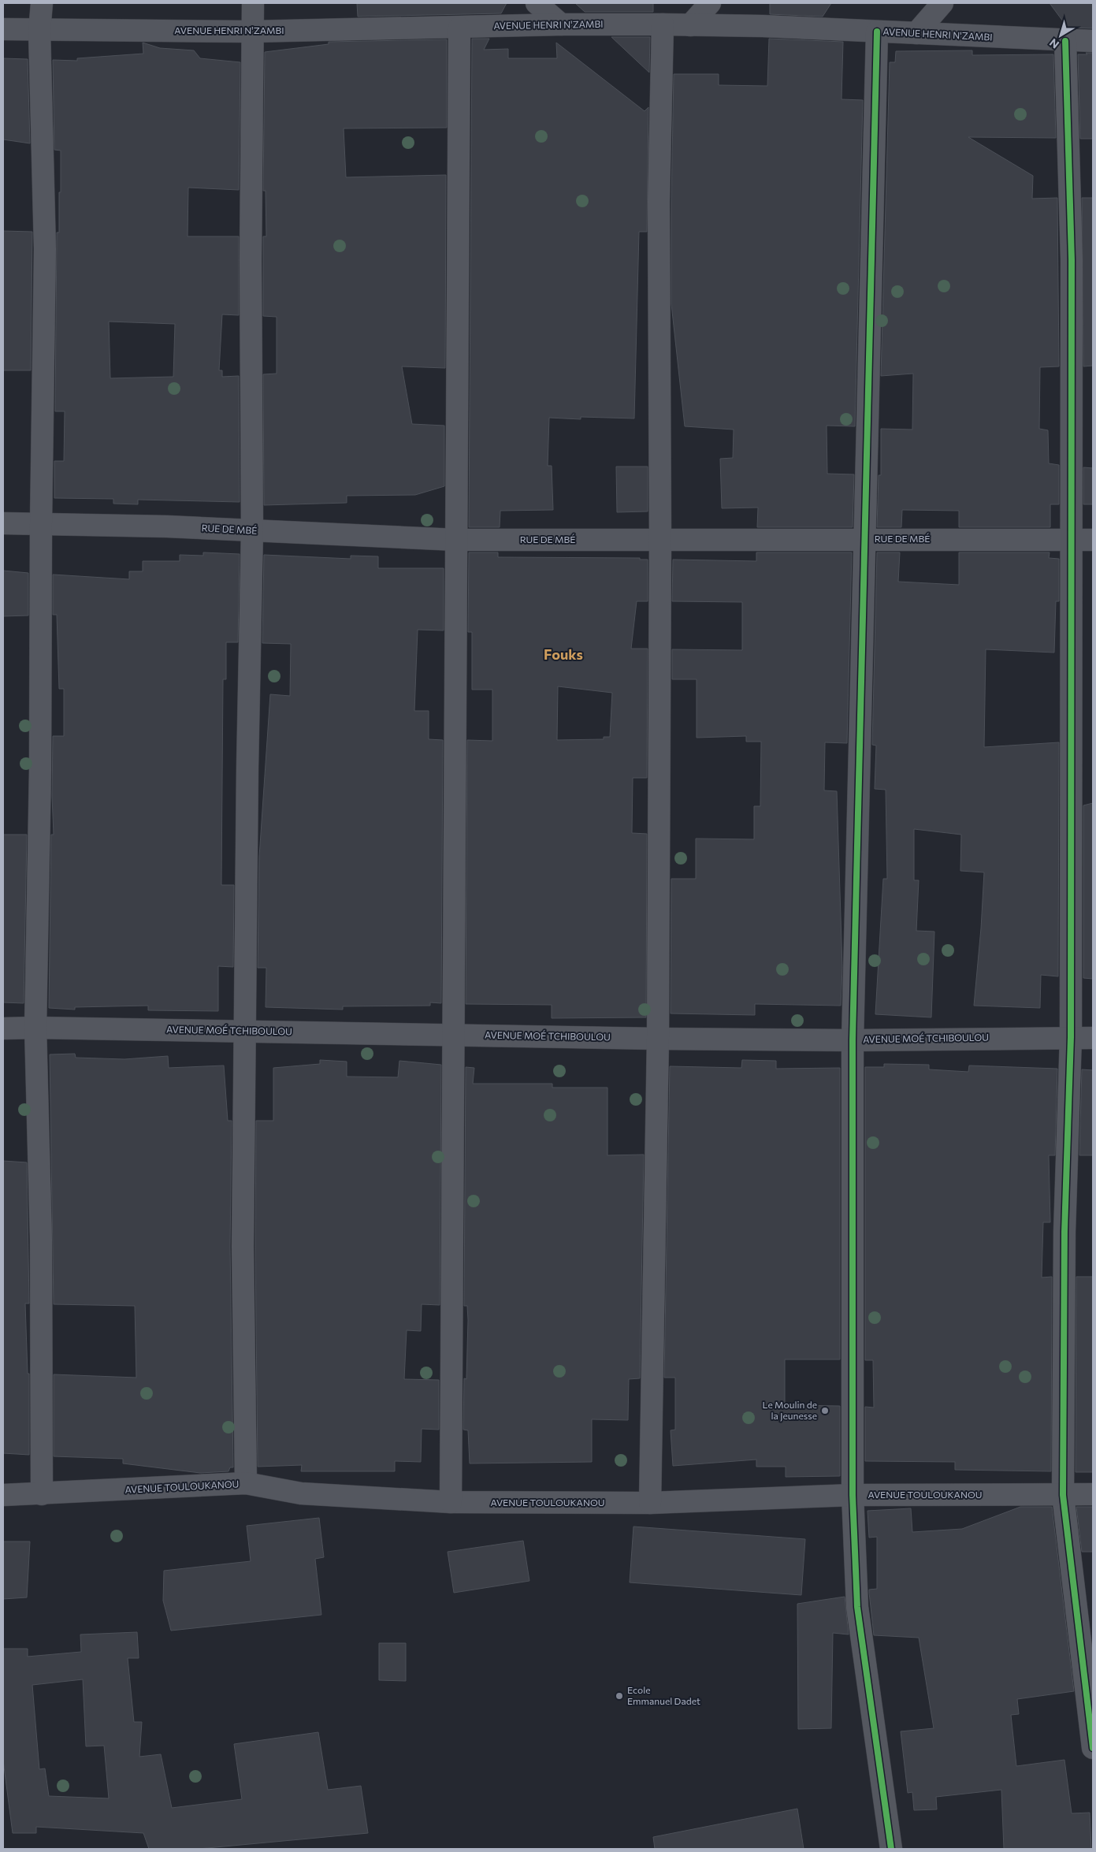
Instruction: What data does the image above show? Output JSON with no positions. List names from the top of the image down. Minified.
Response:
{"streets":{"street":["AVENUE HENRI N'ZAMBI","RUE DE MBÉ","AVENUE MOÉ TCHIBOULOU","AVENUE TOULOUKANOU"]},"districts":["Fouks"],"places":["Le Moulin de la Jeunesse","Ecole Emmanuel Dadet"],"north":"bottom left"}
